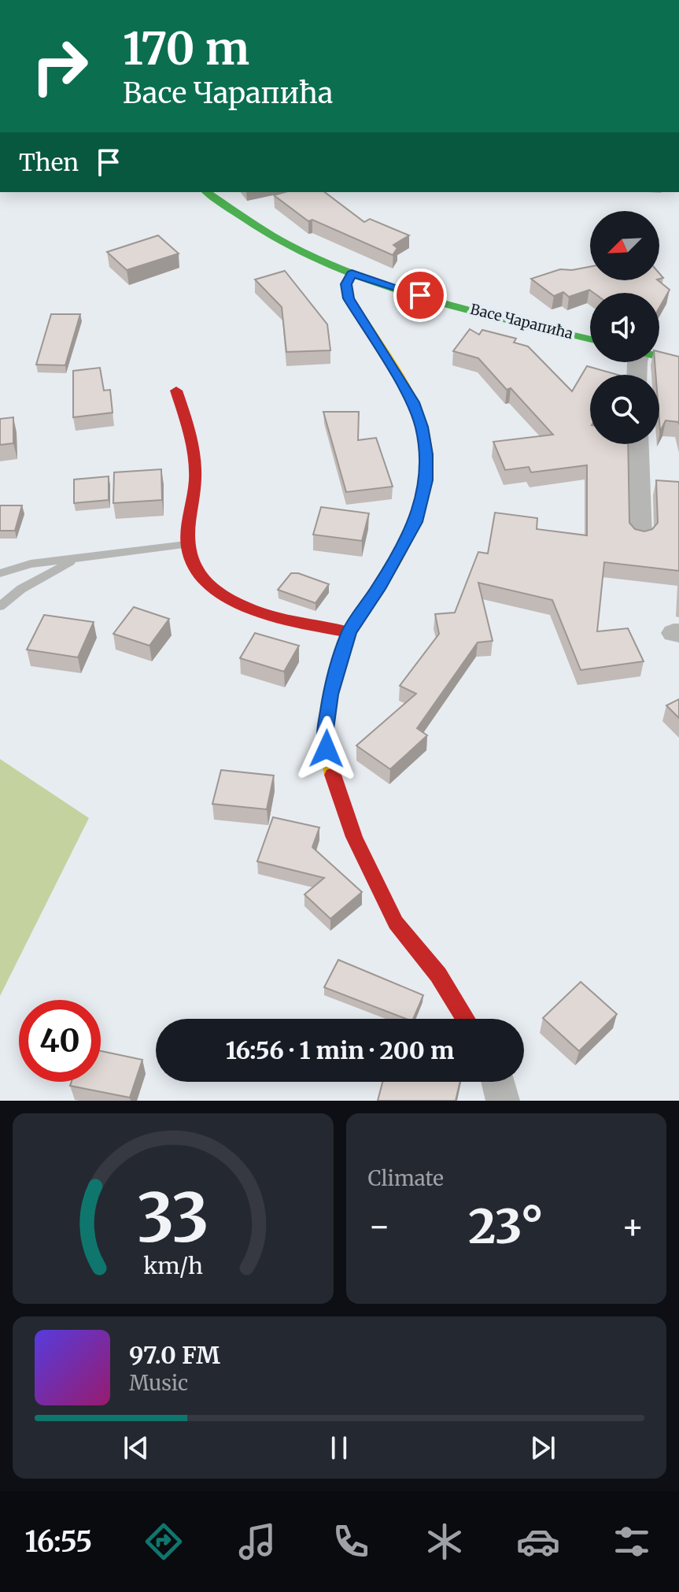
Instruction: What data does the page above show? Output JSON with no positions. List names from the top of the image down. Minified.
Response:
{"streets":{"street":["Васе Чарапића"]},"north":"bottom left","page":{"turn":["170 m","Васе Чарапића"],"then":"Then","limit":"40","trip":"16:56 · 1 min · 200 m","tile":"Climate","heat":["−","23°","+"],"song":["97.0 FM","Music"],"tabs":"16:55","gauge":["33","km/h"]}}
